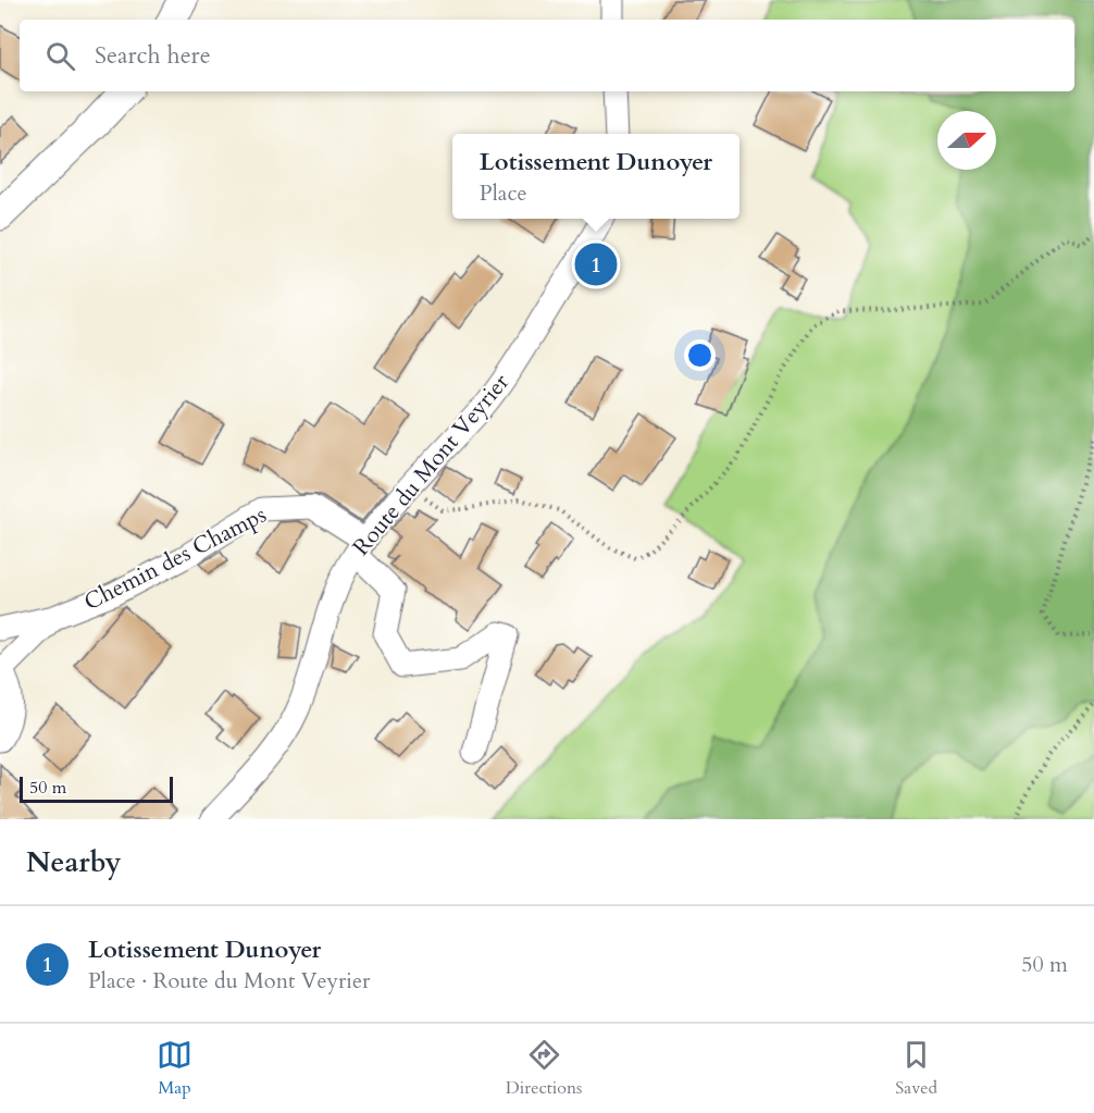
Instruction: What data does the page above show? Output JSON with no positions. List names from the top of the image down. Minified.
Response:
{"streets":{"street":["Route du Mont Veyrier","Chemin des Champs"]},"crossings":[["Route du Mont Veyrier","Chemin des Champs"]],"scale_bar":"50 m","north":"right","page":{"search":"Search here","popup":["Lotissement Dunoyer","Place"],"pins":"1","scale":"50 m","heading":"Nearby","list":[{"mark":"1","name":"Lotissement Dunoyer","note":"Place · Route du Mont Veyrier","value":"50 m"}],"nav":["Map","Directions","Saved"]}}
